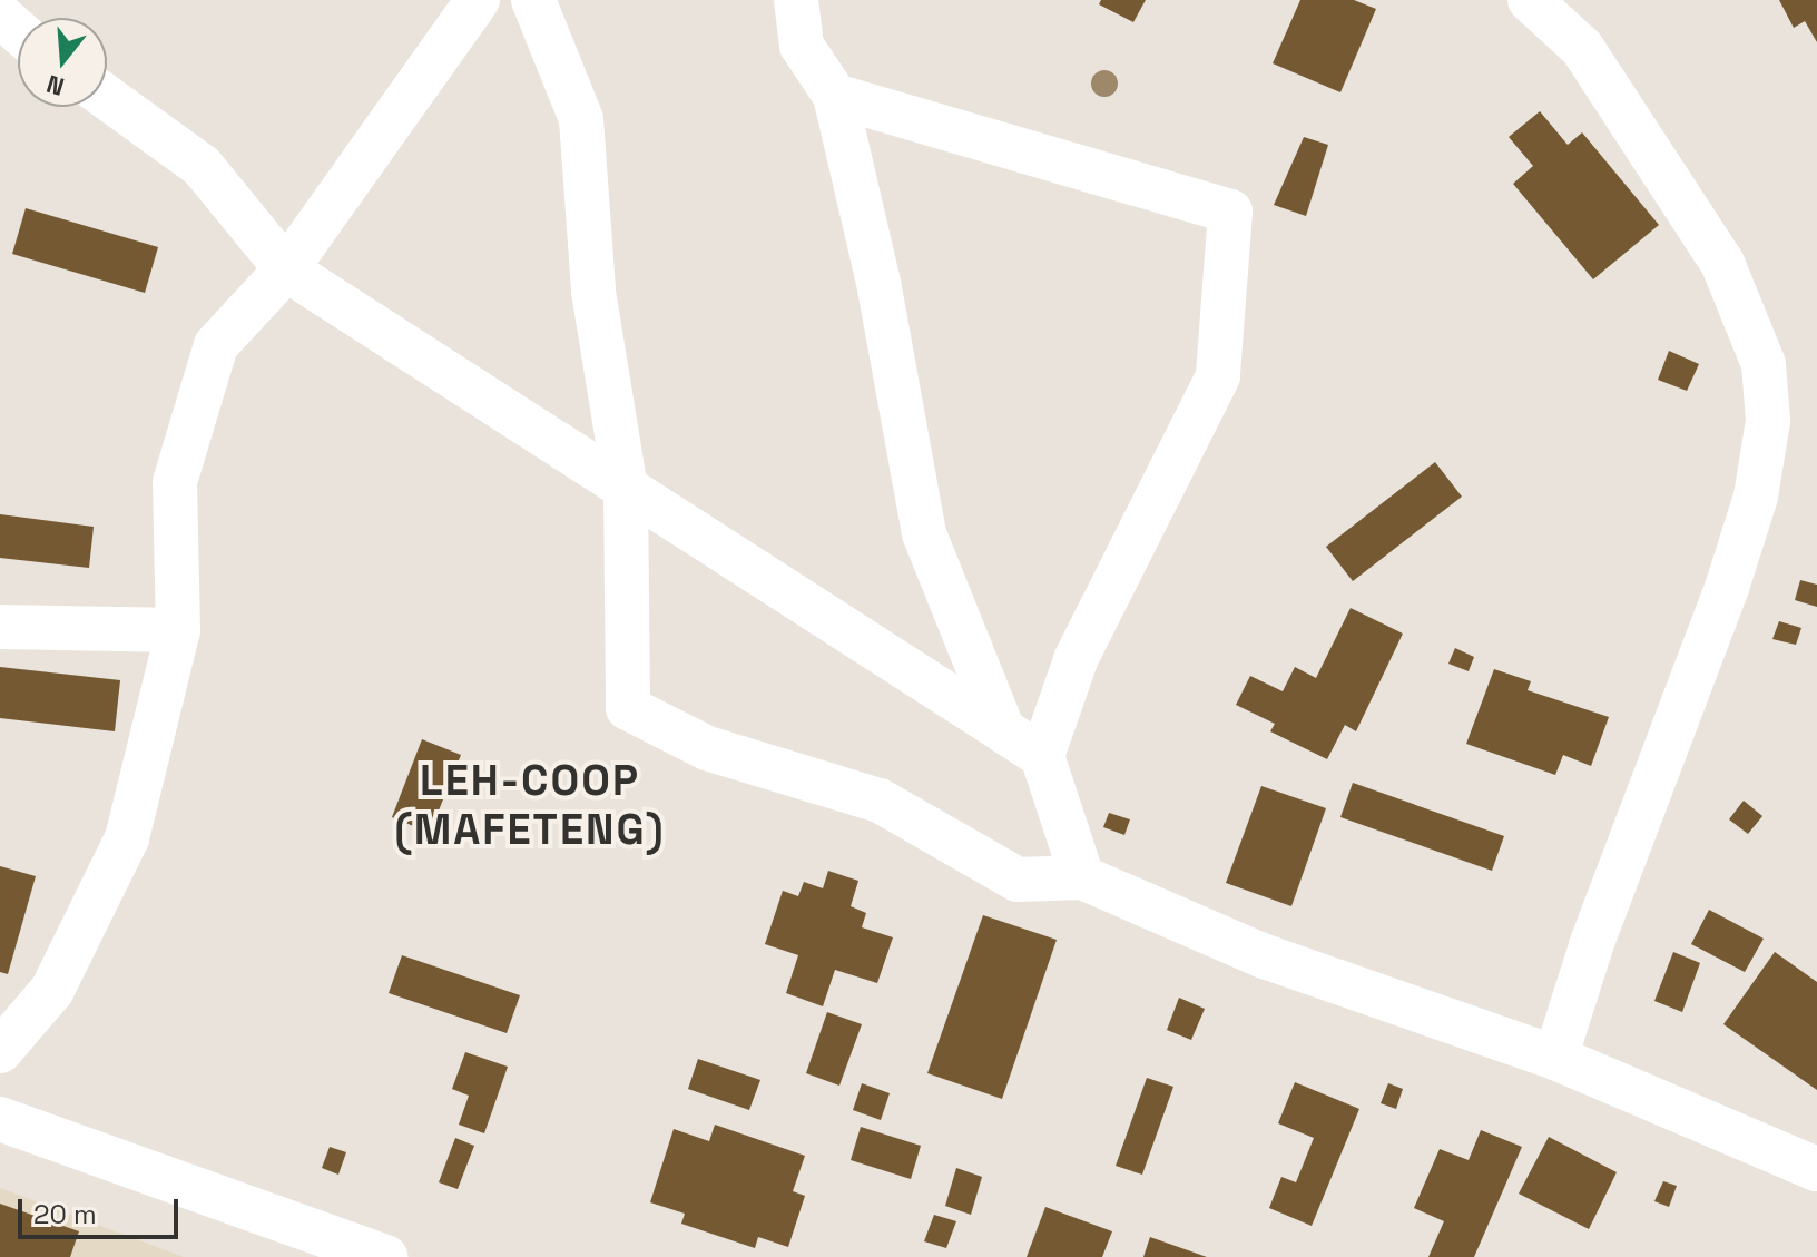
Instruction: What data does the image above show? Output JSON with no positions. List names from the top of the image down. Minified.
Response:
{"districts":["LEH-COOP (MAFETENG)"],"scale_bar":"20 m","north":"bottom"}
